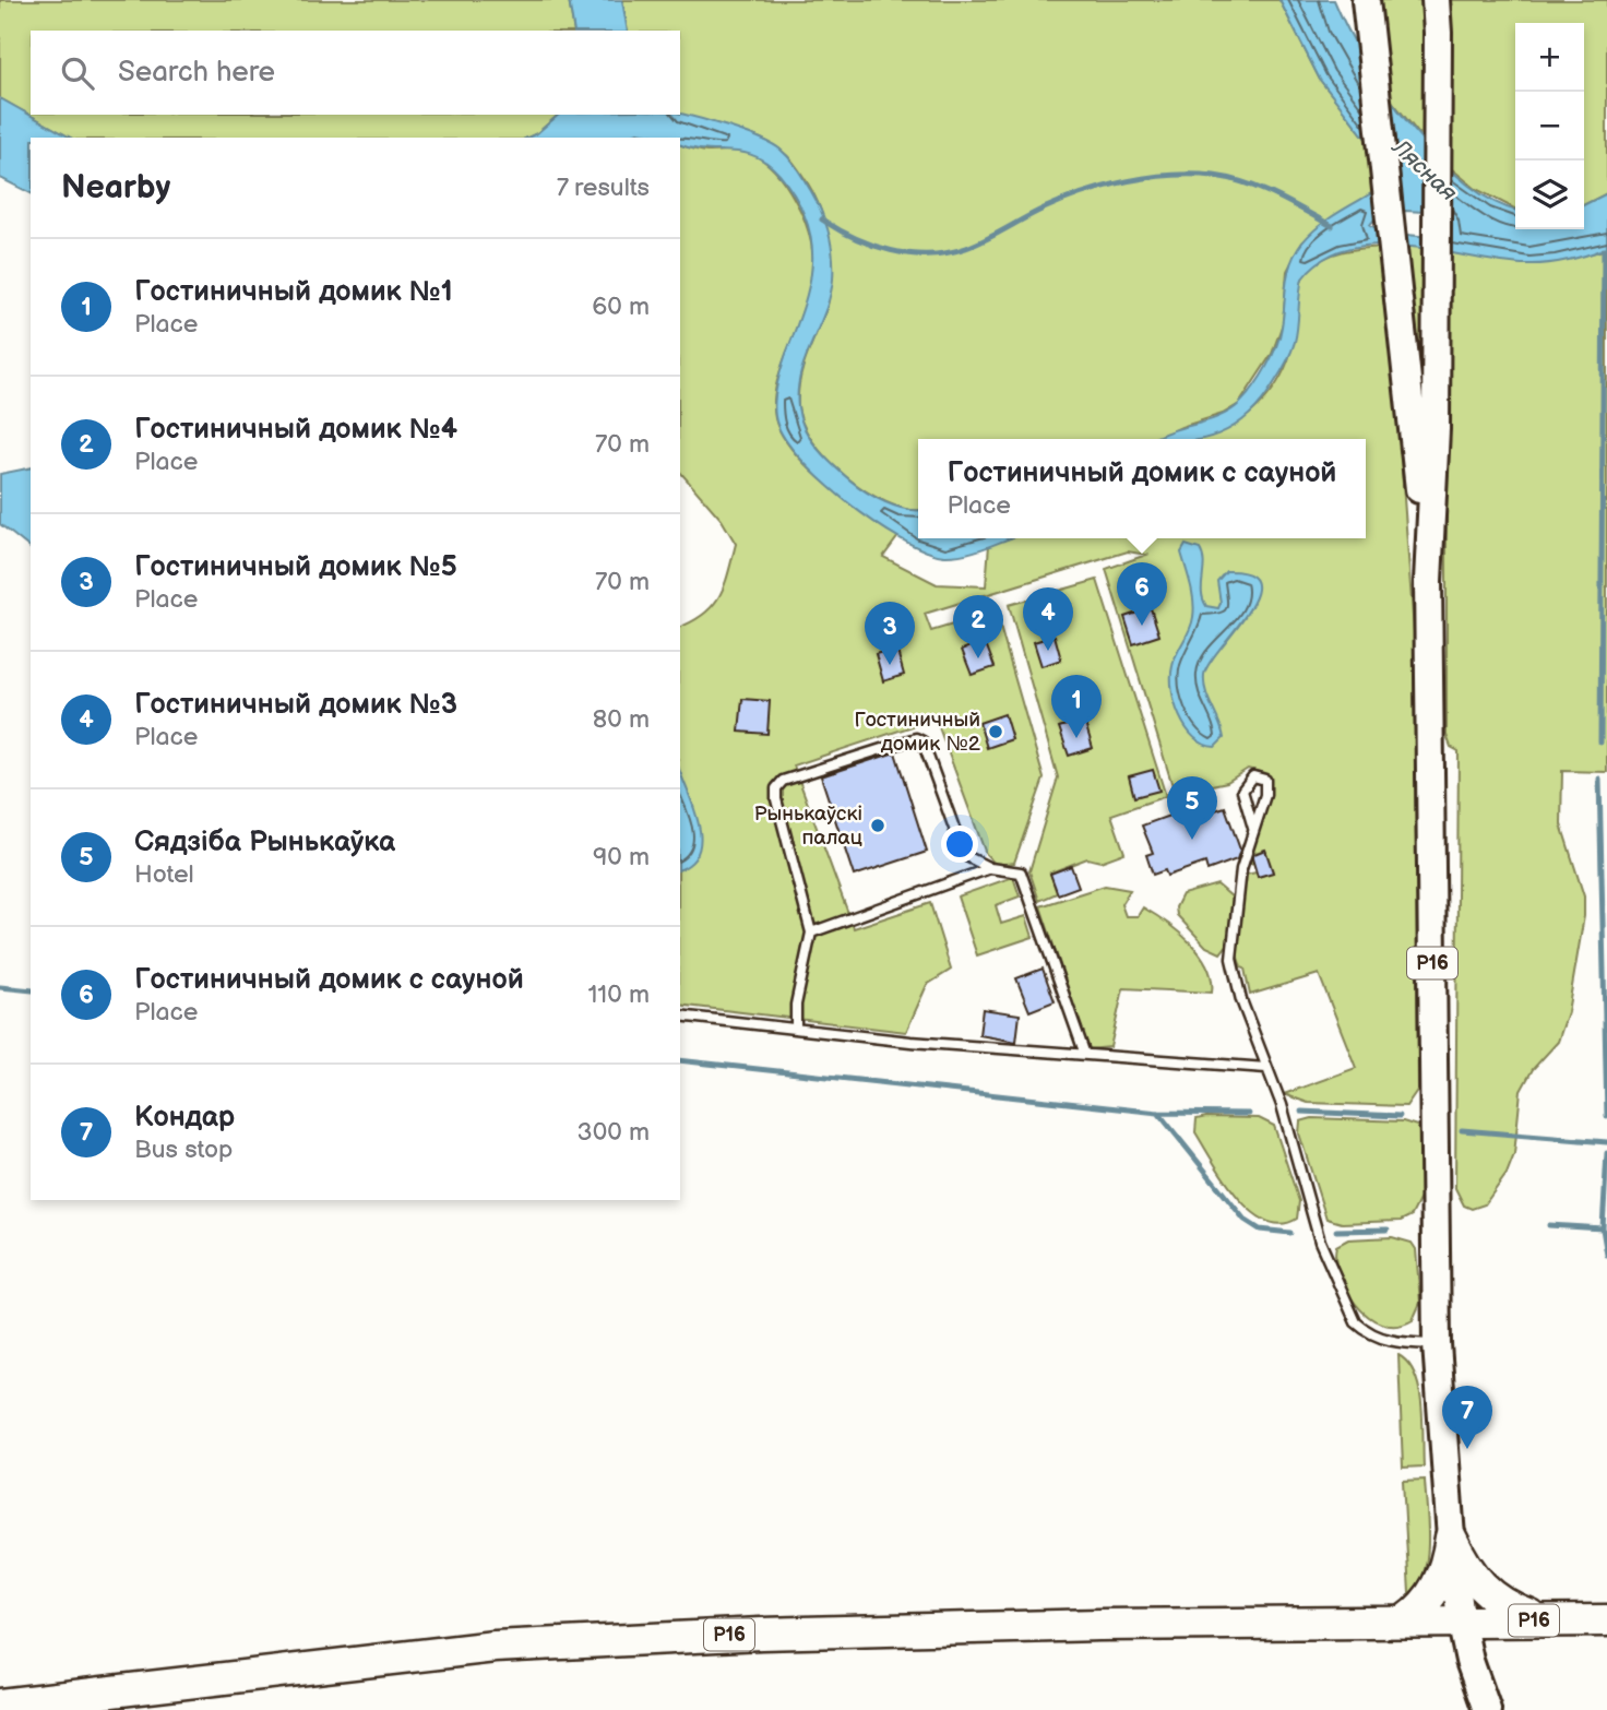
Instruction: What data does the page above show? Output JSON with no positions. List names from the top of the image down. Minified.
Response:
{"streets":{"highway":["Р16"]},"water":["Лясная"],"places":["Гостиничный домик №2","Рынькаўскi палац"],"page":{"map_buttons":["+","−"],"search":"Search here","heading":["Nearby","7 results"],"list":[{"mark":"1","name":"Гостиничный домик №1","note":"Place","value":"60 m"},{"mark":"2","name":"Гостиничный домик №4","note":"Place","value":"70 m"},{"mark":"3","name":"Гостиничный домик №5","note":"Place","value":"70 m"},{"mark":"4","name":"Гостиничный домик №3","note":"Place","value":"80 m"},{"mark":"5","name":"Сядзіба Рынькаўка","note":"Hotel","value":"90 m"},{"mark":"6","name":"Гостиничный домик с сауной","note":"Place","value":"110 m"},{"mark":"7","name":"Кондар","note":"Bus stop","value":"300 m"}],"popup":["Гостиничный домик с сауной","Place"],"pins":["6","4","2","3","1","5","7"]}}
